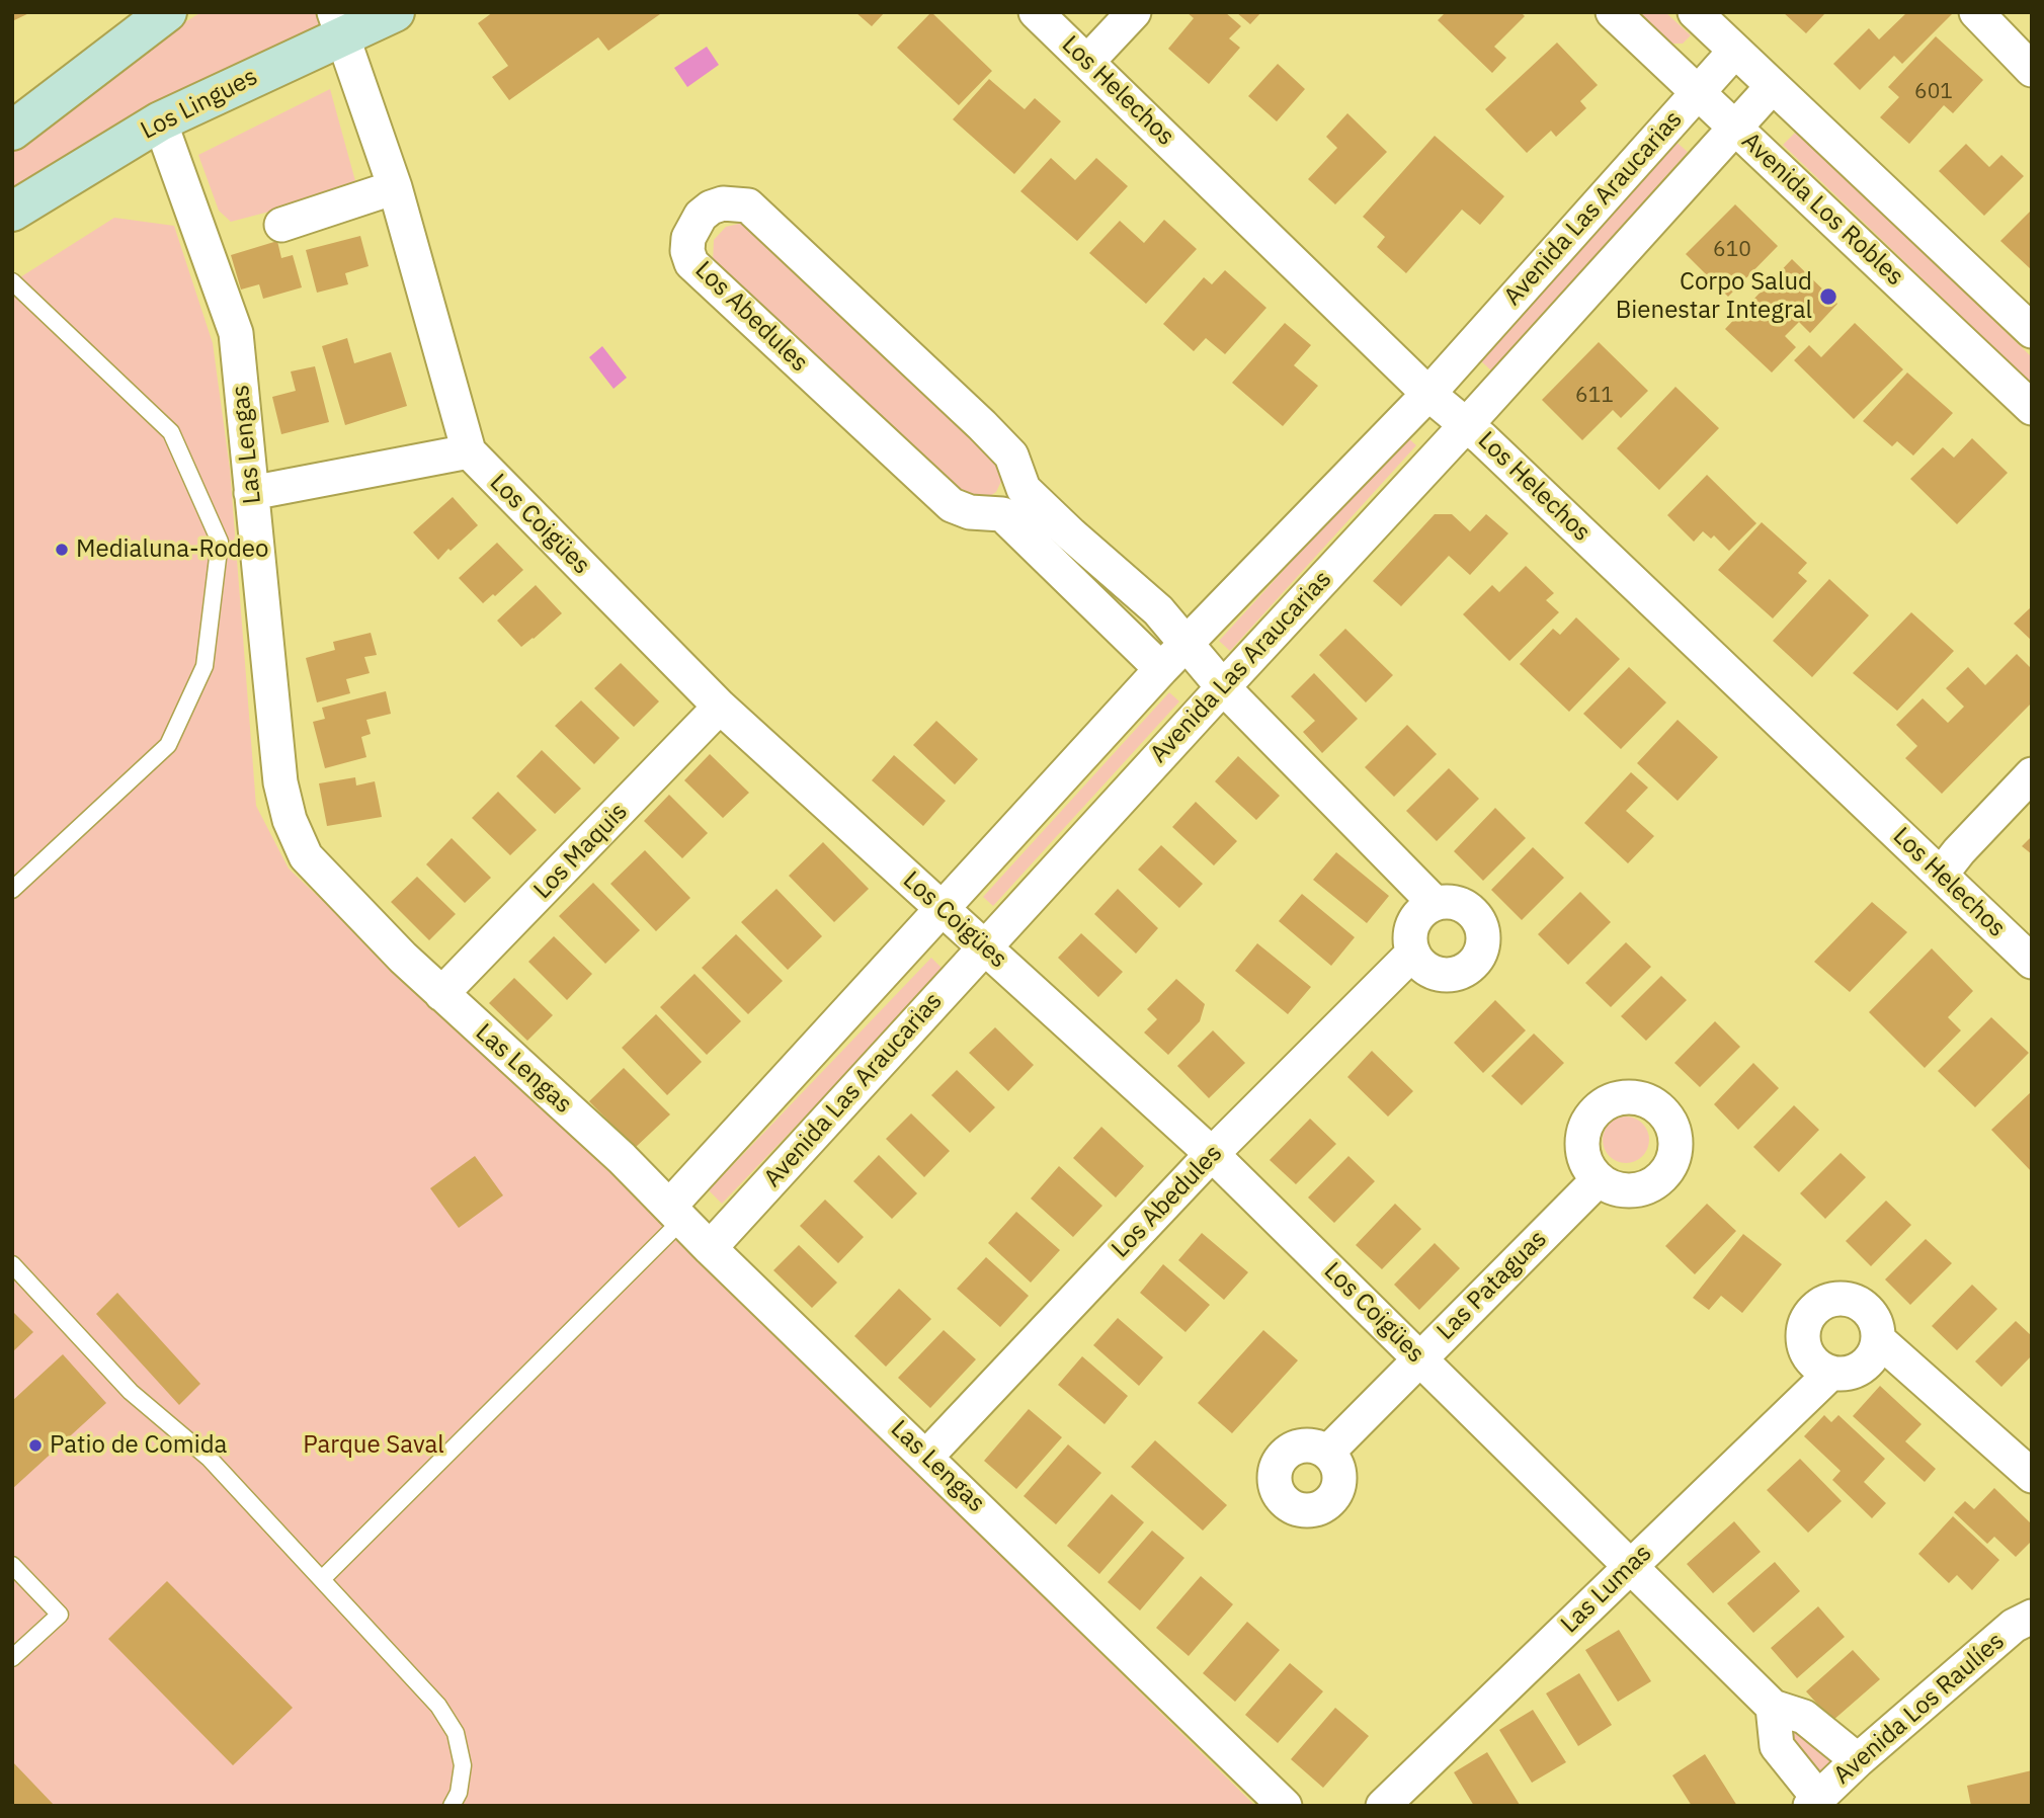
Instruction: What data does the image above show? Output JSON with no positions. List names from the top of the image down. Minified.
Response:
{"streets":{"main road":["Los Lingues"],"street":["Los Helechos","Avenida Las Araucarias","Avenida Los Robles","Los Abedules","Las Lengas","Los Coigües","Los Maquis","Las Pataguas","Las Lumas","Avenida Los Raulíes"]},"crossings":[["Los Helechos","Avenida Las Araucarias"],["Los Lingues","Las Lengas"],["Los Lingues","Los Coigües"],["Avenida Las Araucarias","Avenida Los Robles"],["Avenida Las Araucarias","Los Abedules"],["Avenida Las Araucarias","Las Lengas"],["Avenida Las Araucarias","Los Coigües"],["Los Abedules","Las Lengas"],["Los Abedules","Los Coigües"],["Las Lengas","Los Maquis"],["Los Coigües","Los Maquis"],["Los Coigües","Las Pataguas"],["Los Coigües","Las Lumas"],["Los Coigües","Avenida Los Raulíes"]],"parks":["Parque Saval"],"places":["Corpo Salud Bienestar Integral","Medialuna-Rodeo","Patio de Comida"],"house_numbers":["601","610","611"]}
